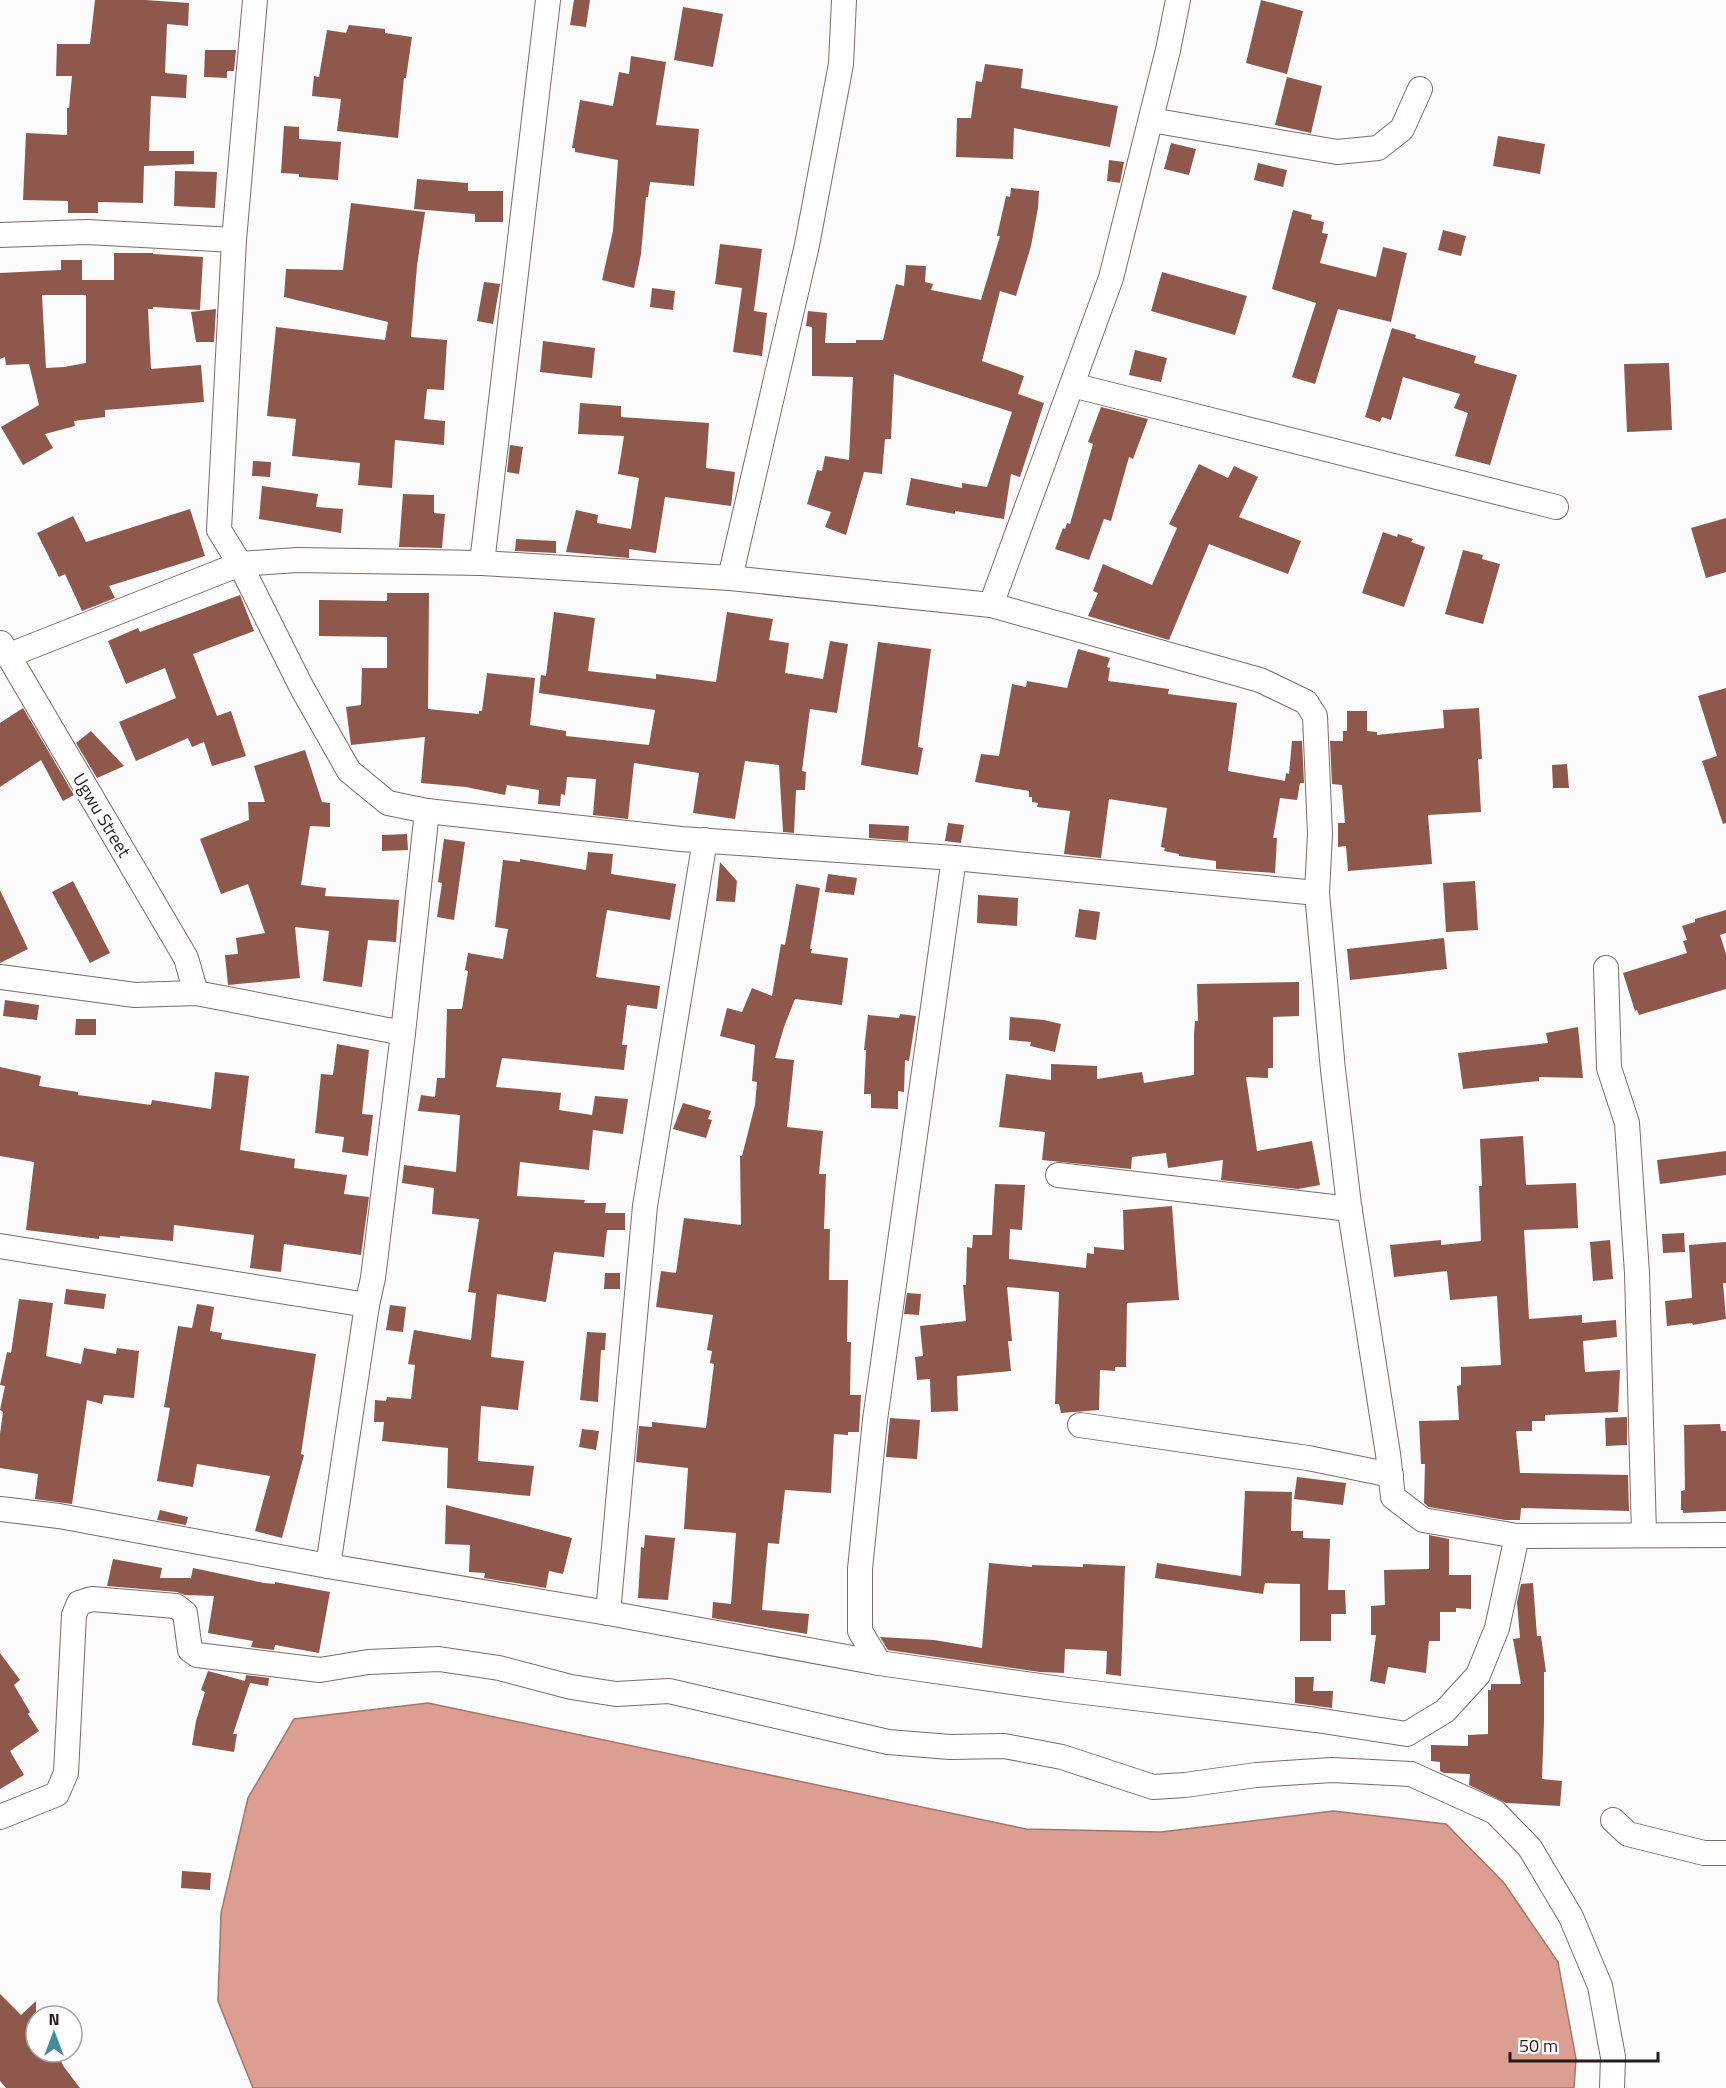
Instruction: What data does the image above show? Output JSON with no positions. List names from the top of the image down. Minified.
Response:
{"streets":{"street":["Ugwu Street"]},"scale_bar":"50 m","north":"top"}
